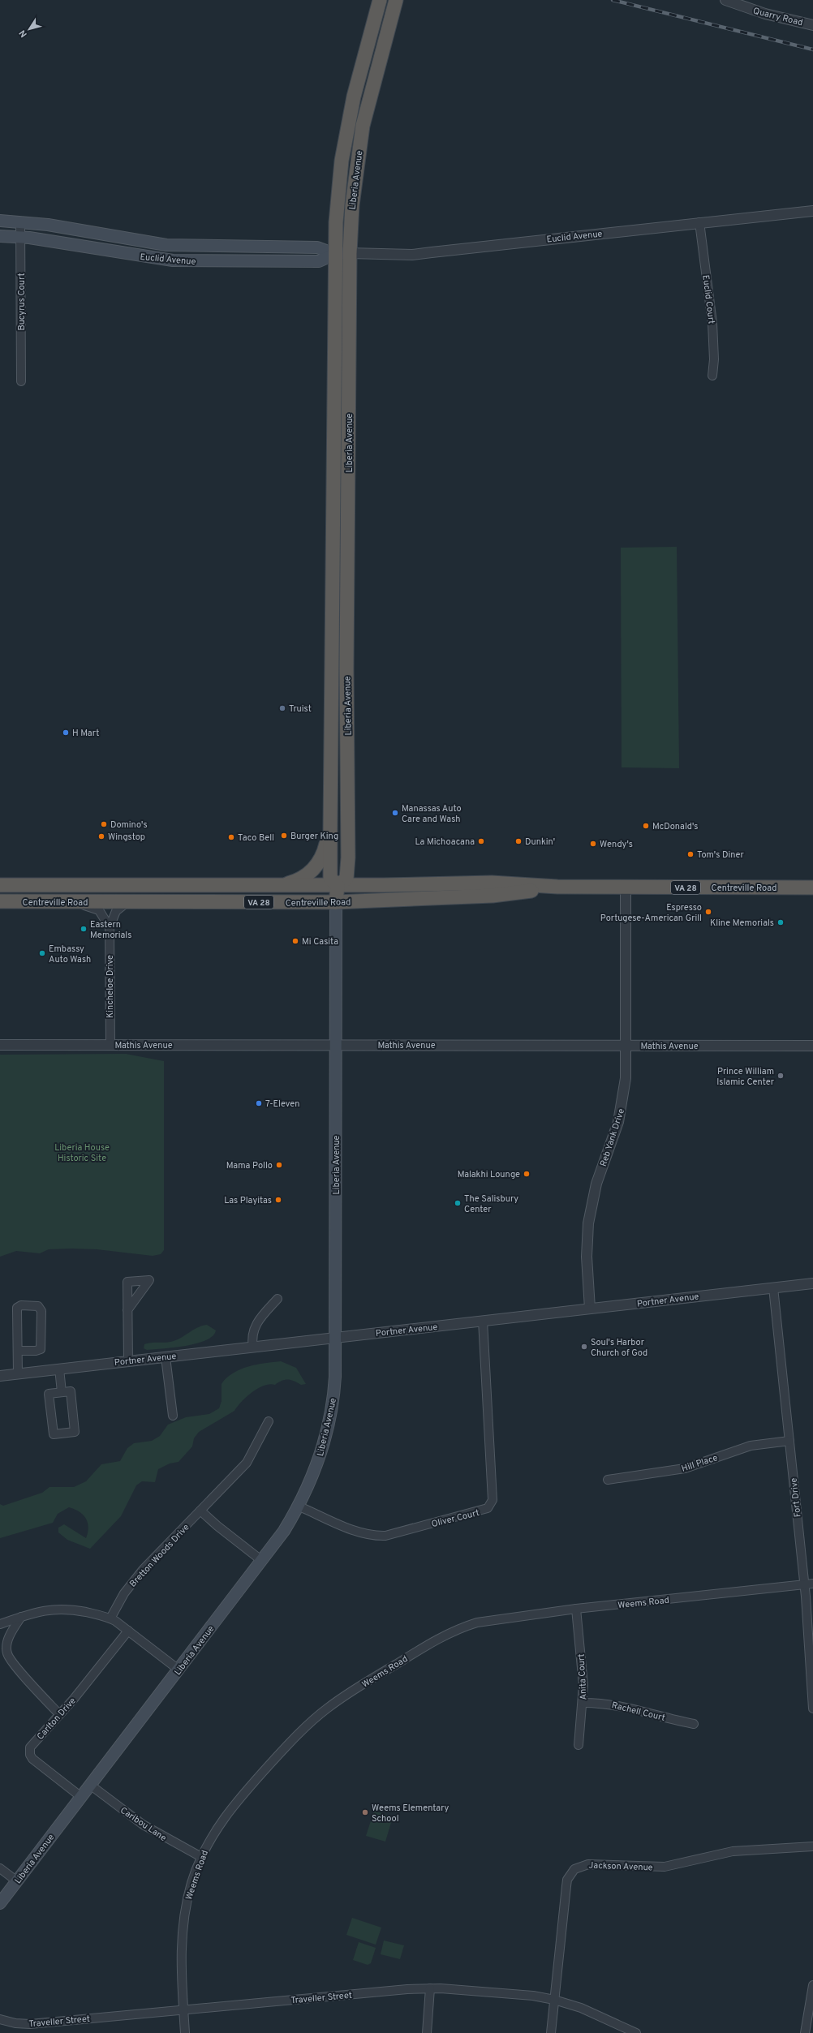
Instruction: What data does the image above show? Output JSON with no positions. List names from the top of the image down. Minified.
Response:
{"streets":{"highway":["Liberia Avenue","VA 28","Centreville Road"],"main road":["Euclid Avenue"],"street":["Quarry Road","Euclid Court","Bucyrus Court","Kincheloe Drive","Mathis Avenue","Reb Yank Drive","Portner Avenue","Hill Place","Fort Drive","Oliver Court","Bretton Woods Drive","Weems Road","Anita Court","Rachell Court","Carlton Drive","Caribou Lane","Jackson Avenue","Traveller Street"]},"crossings":[["Liberia Avenue","Euclid Avenue"],["Liberia Avenue","Centreville Road"],["Liberia Avenue","Mathis Avenue"],["Liberia Avenue","Portner Avenue"],["Liberia Avenue","Oliver Court"],["Liberia Avenue","Carlton Drive"],["Liberia Avenue","Caribou Lane"],["Euclid Avenue","Euclid Court"],["Euclid Avenue","Bucyrus Court"],["Centreville Road","Kincheloe Drive"],["Centreville Road","Reb Yank Drive"],["Kincheloe Drive","Mathis Avenue"],["Mathis Avenue","Reb Yank Drive"],["Reb Yank Drive","Portner Avenue"],["Portner Avenue","Fort Drive"],["Portner Avenue","Oliver Court"],["Hill Place","Fort Drive"],["Fort Drive","Weems Road"],["Weems Road","Anita Court"],["Weems Road","Caribou Lane"],["Weems Road","Traveller Street"],["Anita Court","Rachell Court"],["Jackson Avenue","Traveller Street"]],"parks":["Liberia House Historic Site"],"places":["Truist","H Mart","Manassas Auto Care and Wash","Domino's","McDonald's","Burger King","Wingstop","Taco Bell","La Michoacana","Dunkin'","Wendy's","Tom's Diner","Espresso Portugese-American Grill","Kline Memorials","Eastern Memorials","Mi Casita","Embassy Auto Wash","Prince William Islamic Center","7-Eleven","Mama Pollo","Malakhi Lounge","Las Playitas","The Salisbury Center","Soul's Harbor Church of God","Weems Elementary School"],"north":"bottom left"}
